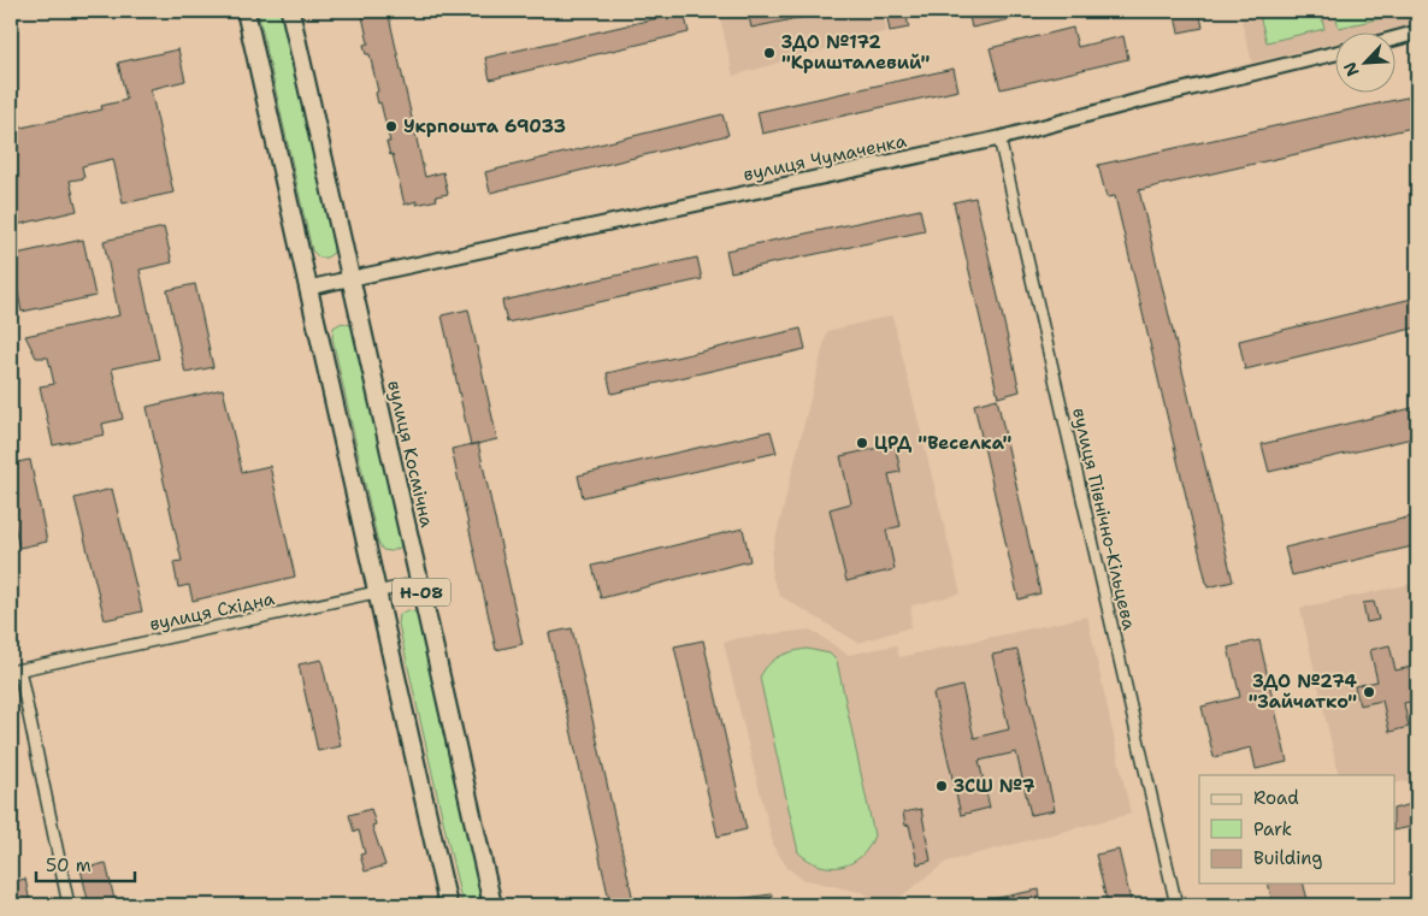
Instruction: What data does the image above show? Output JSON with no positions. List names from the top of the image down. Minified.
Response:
{"streets":{"main road":["вулиця Космічна","Н-08"],"street":["вулиця Чумаченка","вулиця Північно-Кільцева","вулиця Східна"]},"crossings":[["вулиця Чумаченка","вулиця Космічна"],["вулиця Чумаченка","вулиця Північно-Кільцева"],["вулиця Чумаченка","Н-08"],["вулиця Космічна","вулиця Східна"],["Н-08","вулиця Східна"]],"places":["ЗДО №172 \"Кришталевий\"","Укрпошта 69033","ЦРД \"Веселка\"","ЗДО №274 \"Зайчатко\"","ЗСШ №7"],"legend":["Road","Park","Building"],"scale_bar":"50 m","north":"bottom left"}
